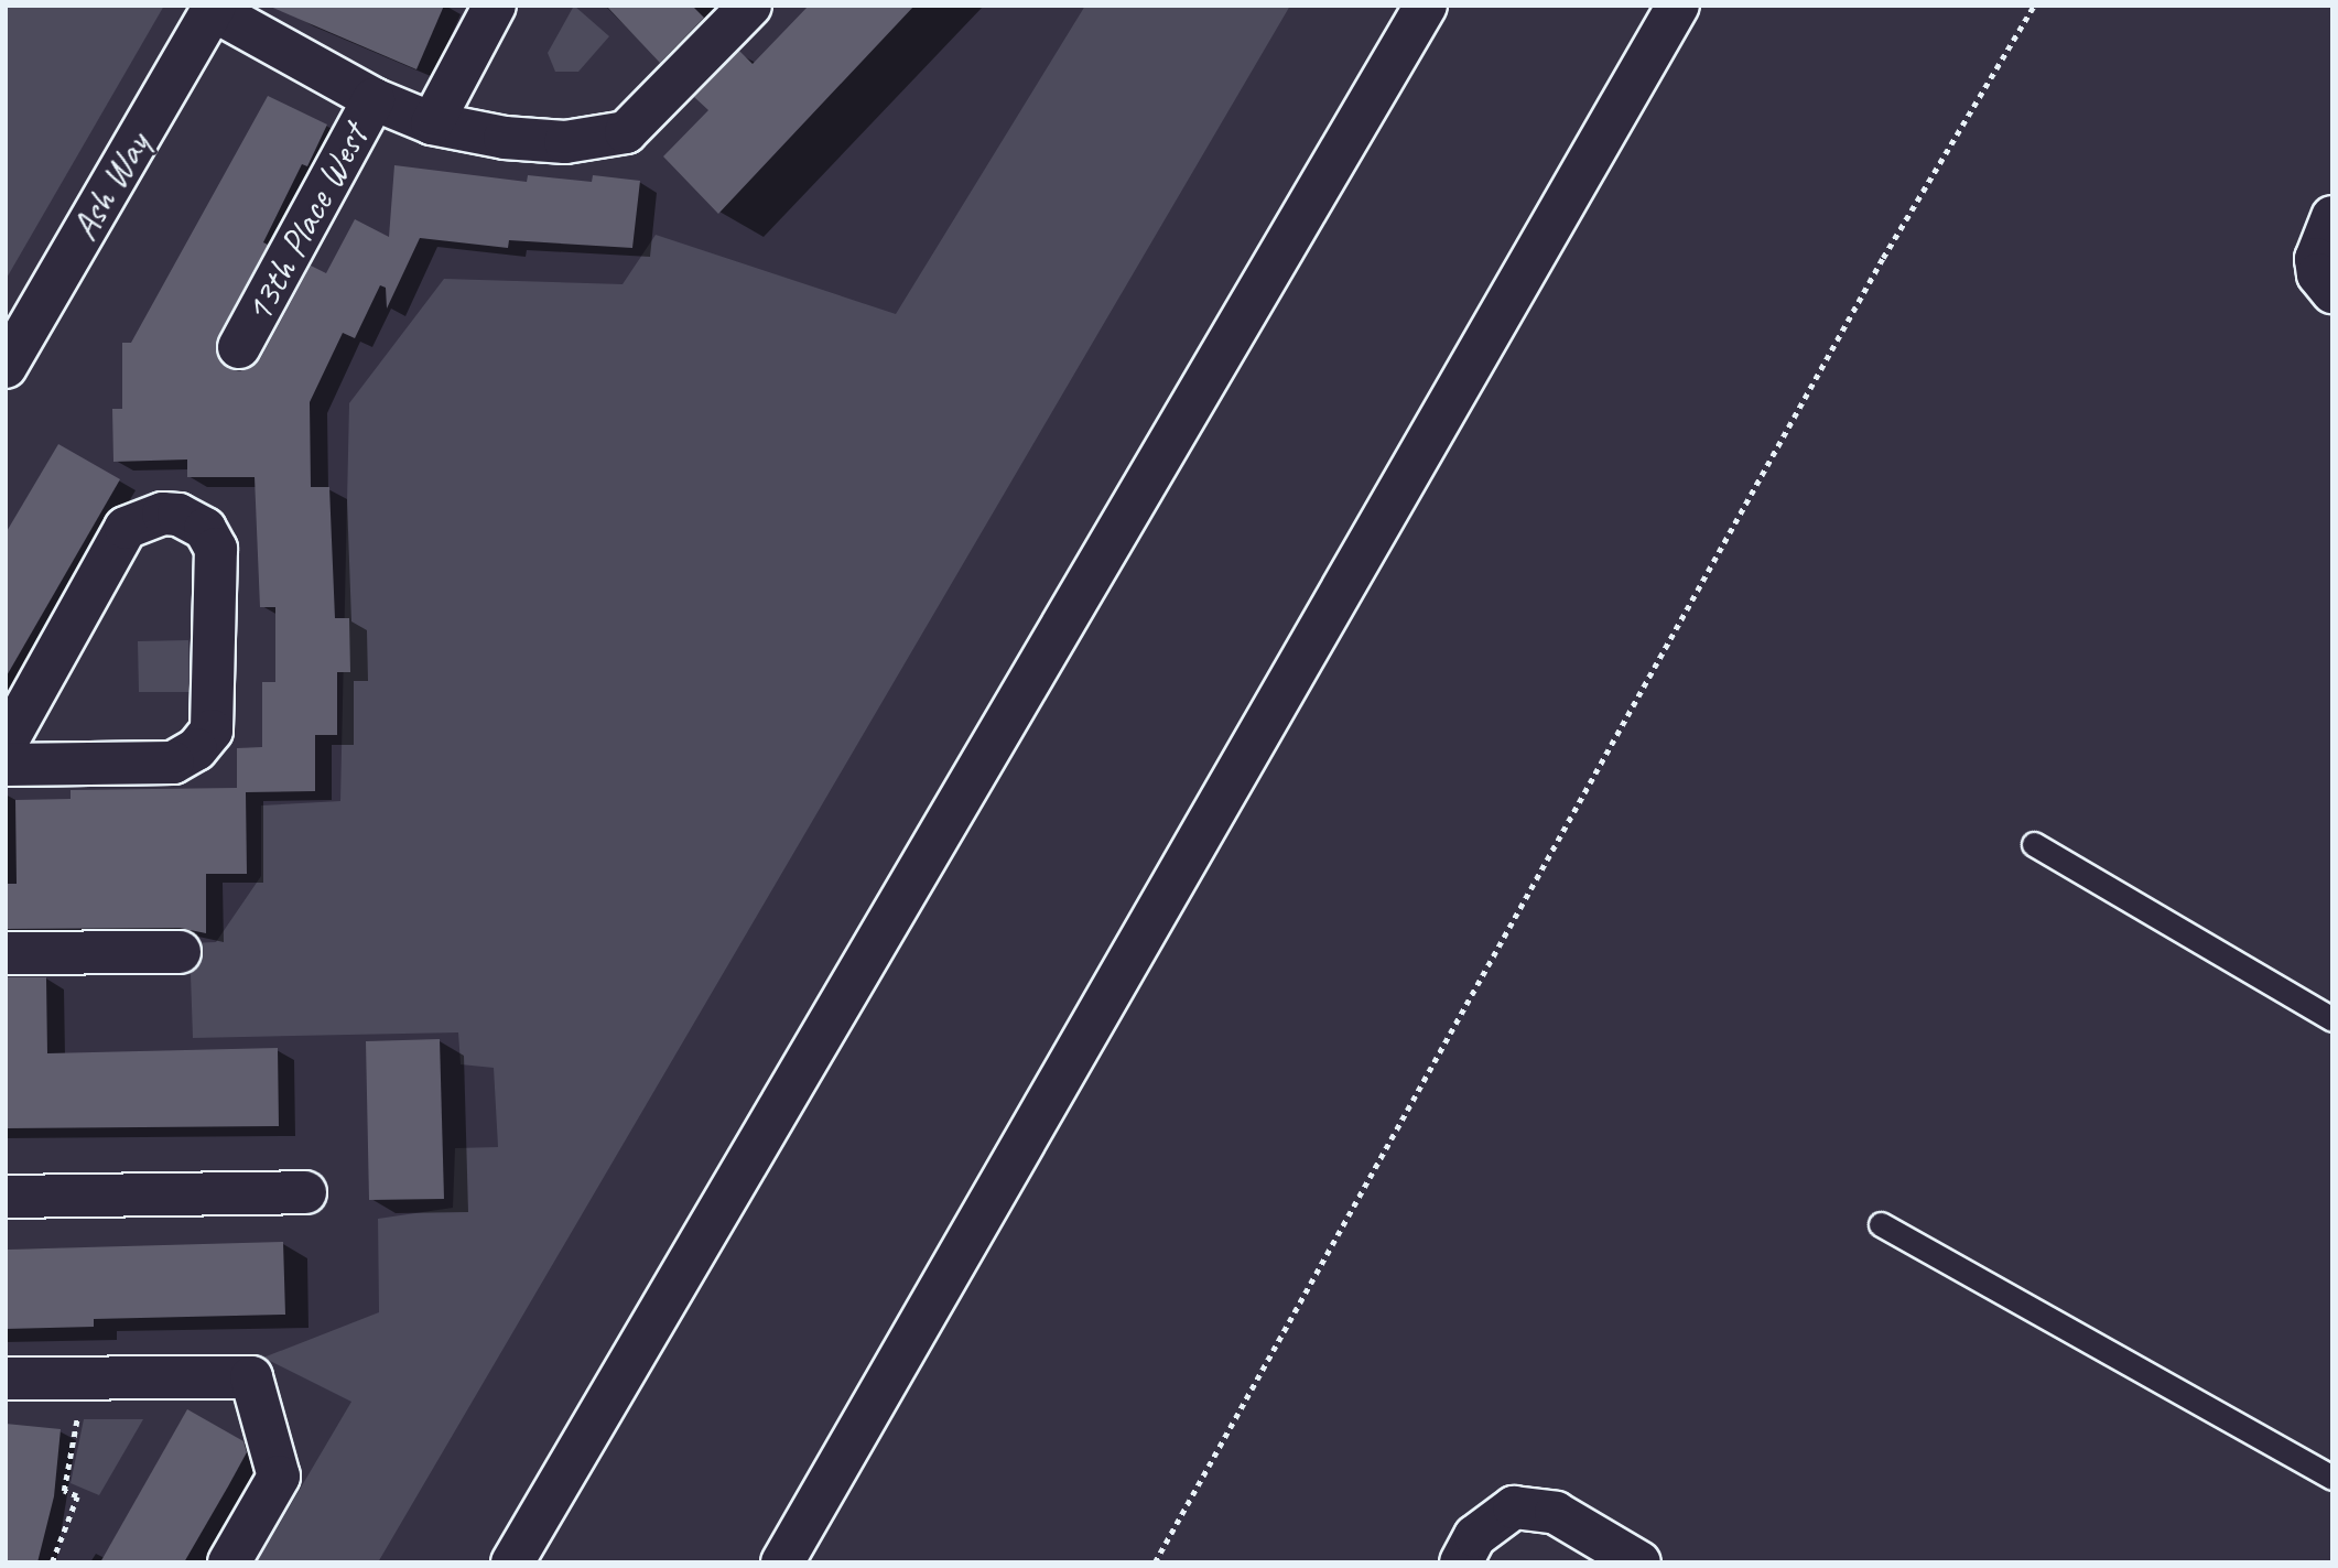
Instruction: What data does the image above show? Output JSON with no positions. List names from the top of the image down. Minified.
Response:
{"streets":{"main road":["Ash Way","13th Place West"]}}
